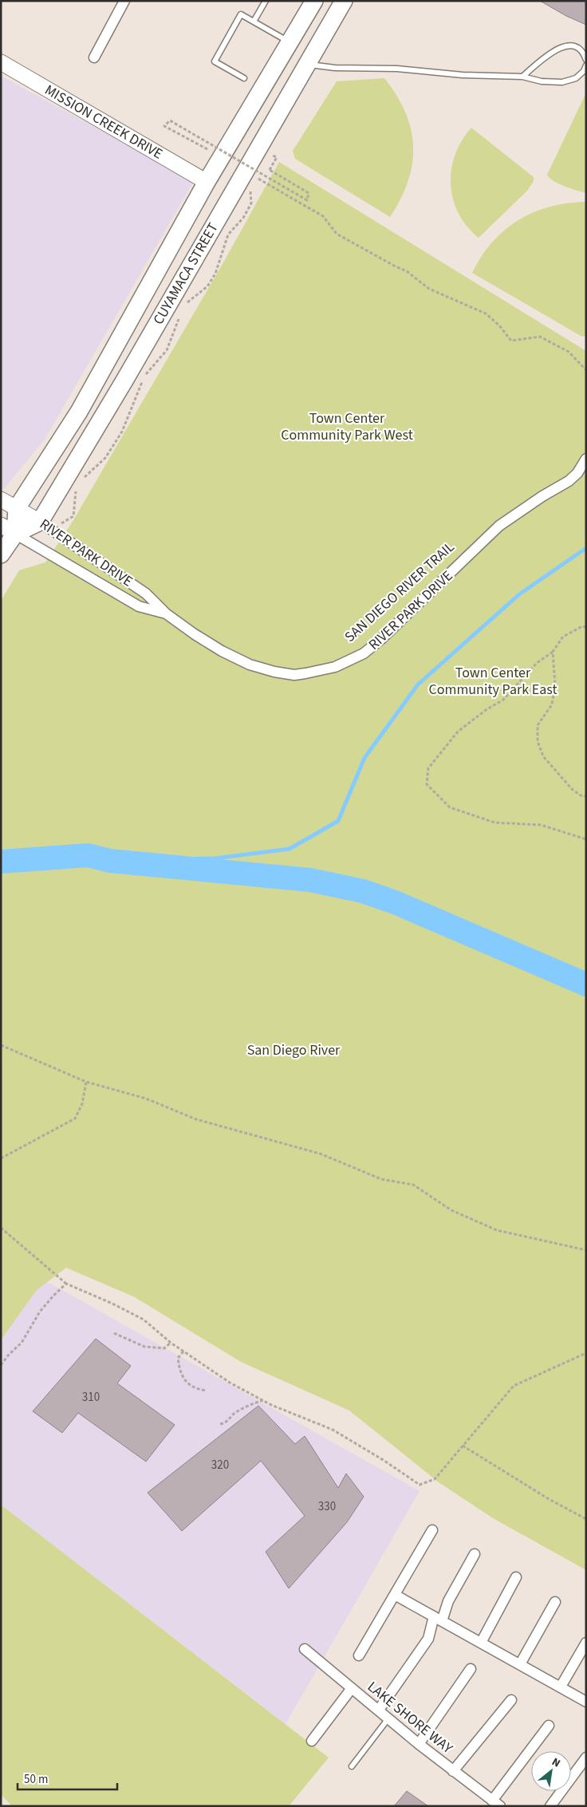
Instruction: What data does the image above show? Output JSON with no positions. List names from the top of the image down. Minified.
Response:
{"streets":{"main road":["CUYAMACA STREET"],"street":["MISSION CREEK DRIVE","RIVER PARK DRIVE","LAKE SHORE WAY"]},"crossings":[["MISSION CREEK DRIVE","CUYAMACA STREET"],["CUYAMACA STREET","RIVER PARK DRIVE"]],"parks":["Town Center Community Park West","Town Center Community Park East","San Diego River"],"house_numbers":["310","320","330"],"scale_bar":"50 m","north":"top right"}
